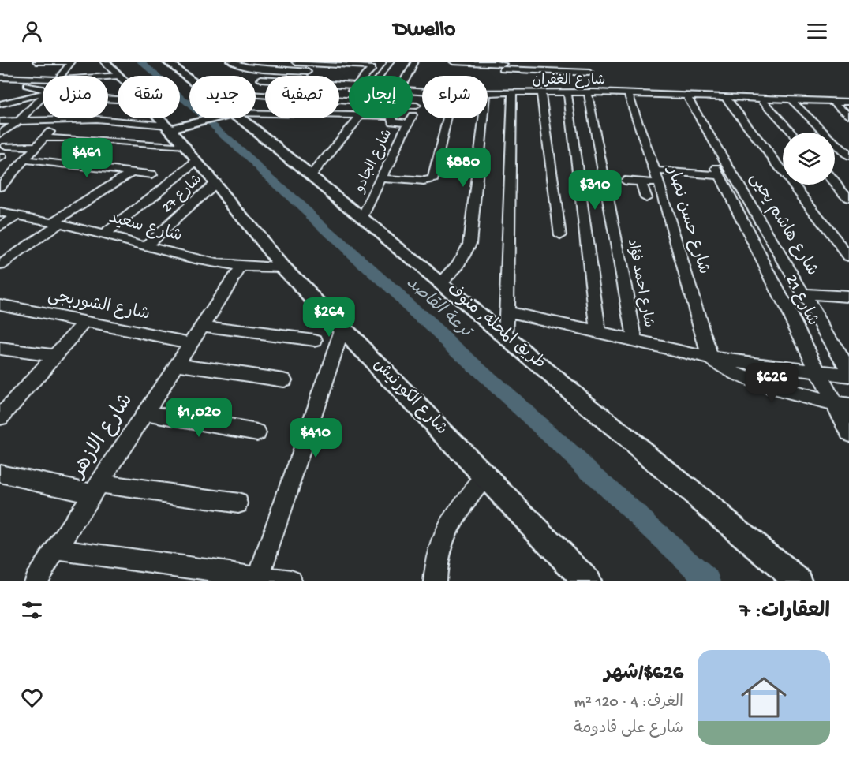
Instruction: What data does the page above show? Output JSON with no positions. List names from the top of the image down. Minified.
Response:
{"streets":{"main road":["طريق المحله, منوف","شارع الكورنيش"],"street":["شارع الغفران","شارع الجادو","شارع 27","شارع حسن نصار","شارع هاشم يحيى","شارع سعيد","شارع احمد فؤاد","شارع 21","شارع الشوربجى","شارع الازهر"]},"crossings":[["شارع الغفران","شارع حسن نصار"],["شارع الغفران","شارع هاشم يحيى"],["شارع الغفران","شارع احمد فؤاد"],["شارع الجادو","طريق المحله, منوف"],["شارع 27","شارع سعيد"],["شارع 27","شارع الكورنيش"],["شارع حسن نصار","شارع 21"],["شارع سعيد","شارع الكورنيش"],["شارع سعيد","شارع الازهر"],["شارع الشوربجى","شارع الازهر"]],"water":["ترعة القاصد"],"page":{"header":"Dwello","chip":["شراء","إيجار","تصفية","جديد","شقة","منزل"],"price":["$461","$880","$310","$264","$626","$1,020","$410"],"heading":"العقارات: 7","list":[{"name":"$626/شهر","note":"الغرف: 4 · 120 m² · شارع على قادومة"}]}}
